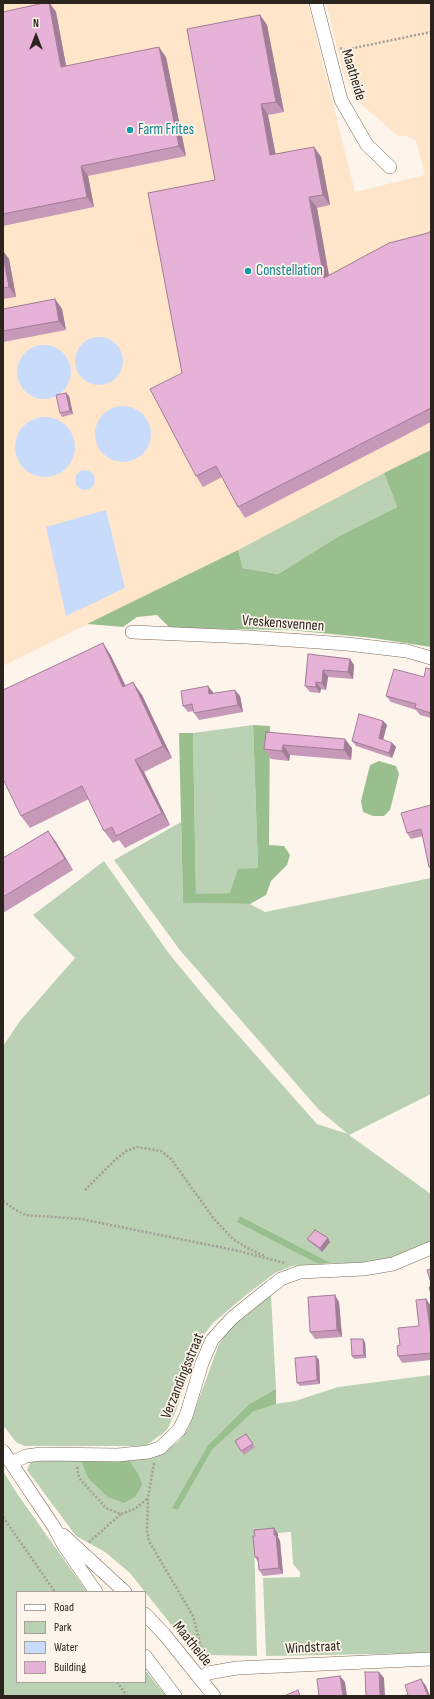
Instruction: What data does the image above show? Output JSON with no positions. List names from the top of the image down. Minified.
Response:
{"streets":{"street":["Maatheide","Vreskensvennen","Verzandingsstraat","Windstraat"]},"crossings":[["Maatheide","Windstraat"]],"places":["Farm Frites","Constellation"],"legend":["Road","Park","Water","Building"],"north":"top"}
